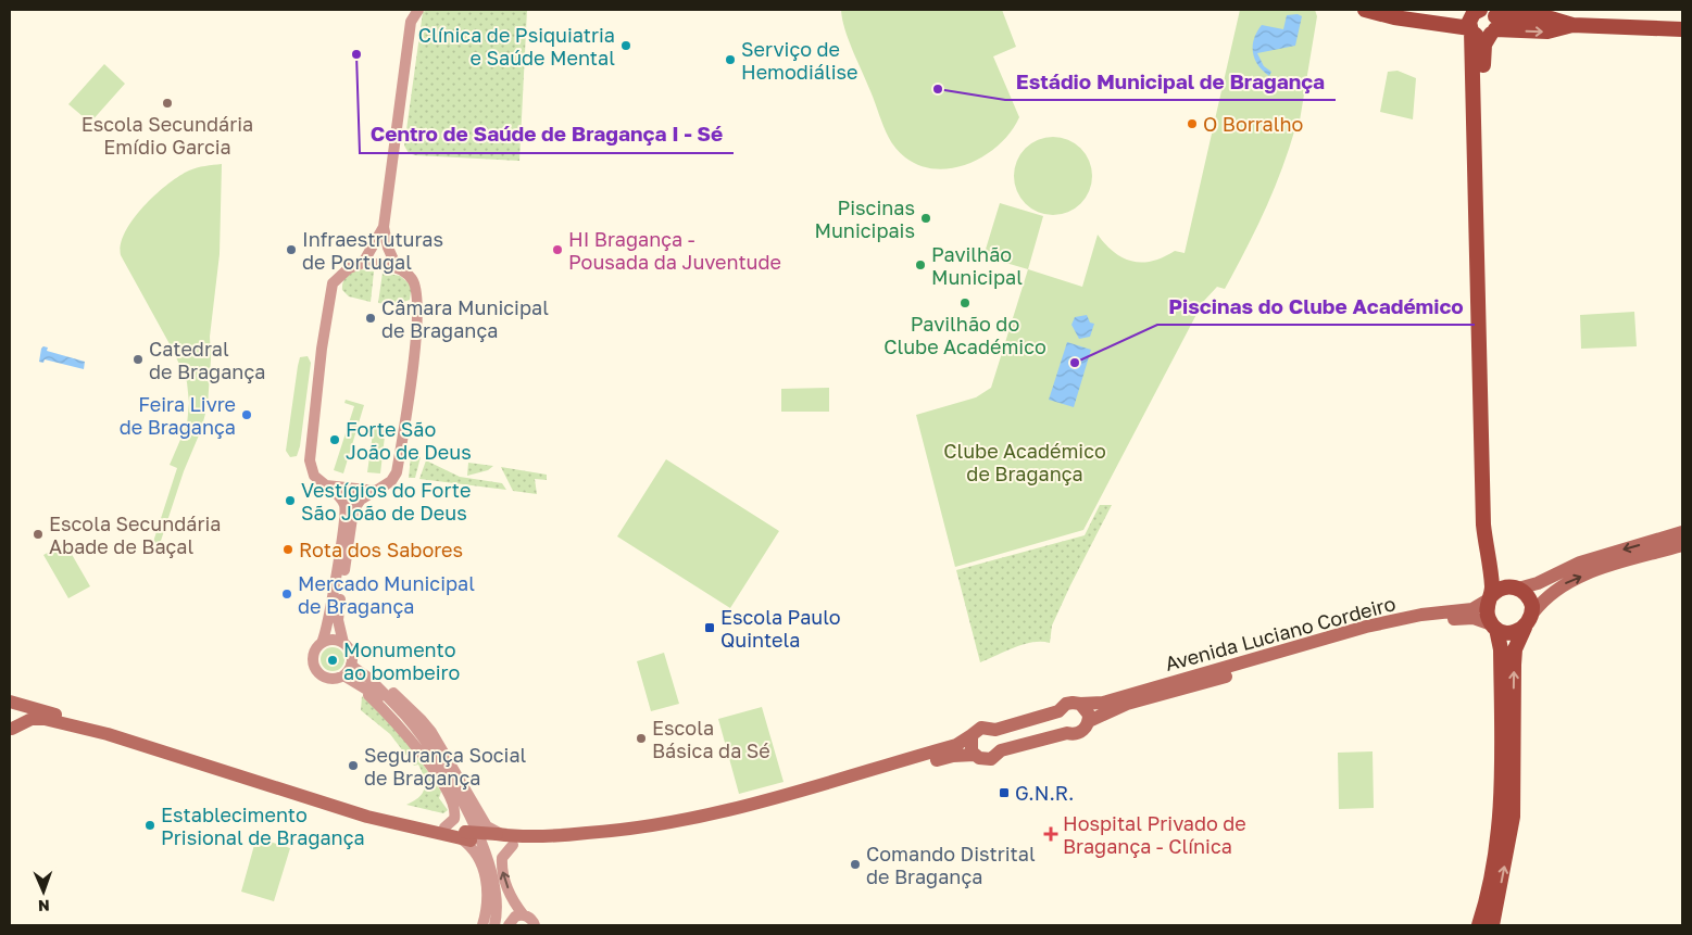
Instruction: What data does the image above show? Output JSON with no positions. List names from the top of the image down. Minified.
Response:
{"streets":{"main road":["Avenida Luciano Cordeiro"]},"parks":["Clube Académico de Bragança"],"places":{"other":["Clínica de Psiquiatria e Saúde Mental","Centro de Saúde de Bragança I - Sé","Serviço de Hemodiálise","Estádio Municipal de Bragança","Escola Secundária Emídio Garcia","O Borralho","Piscinas Municipais","Infraestruturas de Portugal","HI Bragança - Pousada da Juventude","Pavilhão Municipal","Pavilhão do Clube Académico","Câmara Municipal de Bragança","Catedral de Bragança","Piscinas do Clube Académico","Feira Livre de Bragança","Forte São João de Deus","Vestígios do Forte São João de Deus","Escola Secundária Abade de Baçal","Rota dos Sabores","Mercado Municipal de Bragança","Monumento ao bombeiro","Escola Básica da Sé","Segurança Social de Bragança","Establecimento Prisional de Bragança","Comando Distrital de Bragança"],"transit":["Escola Paulo Quintela","G.N.R."],"health":["Hospital Privado de Bragança - Clínica"]},"north":"bottom"}
